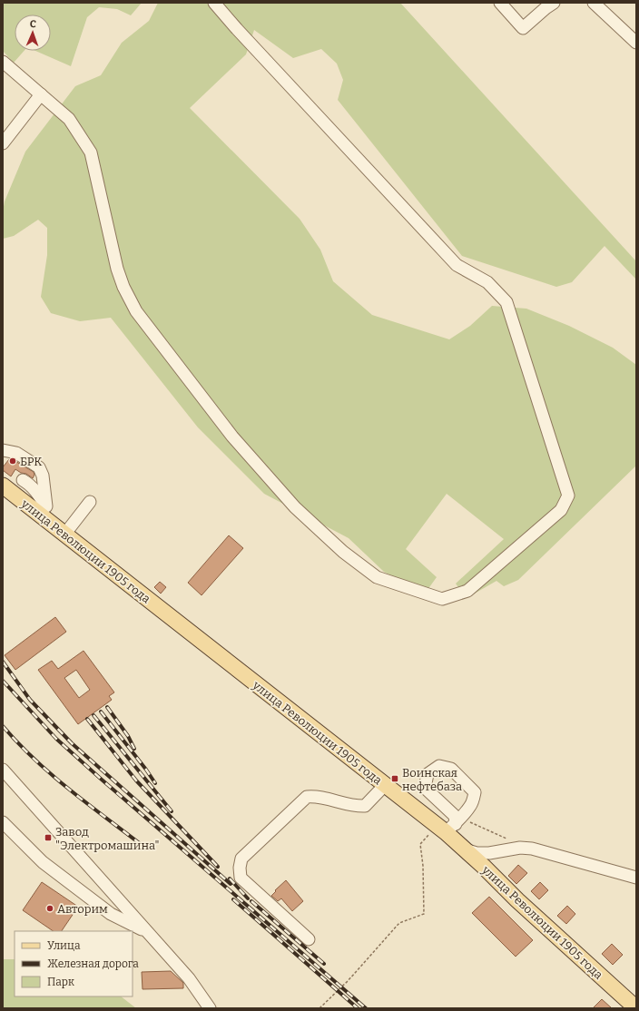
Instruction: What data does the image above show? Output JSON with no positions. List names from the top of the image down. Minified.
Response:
{"streets":{"main road":["улица Революции 1905 года"]},"places":{"other":["БРК","Авторим"],"transit":["Воинская нефтебаза","Завод \"Электромашина\""]},"legend":["Улица","Железная дорога","Парк"],"north":"top"}
